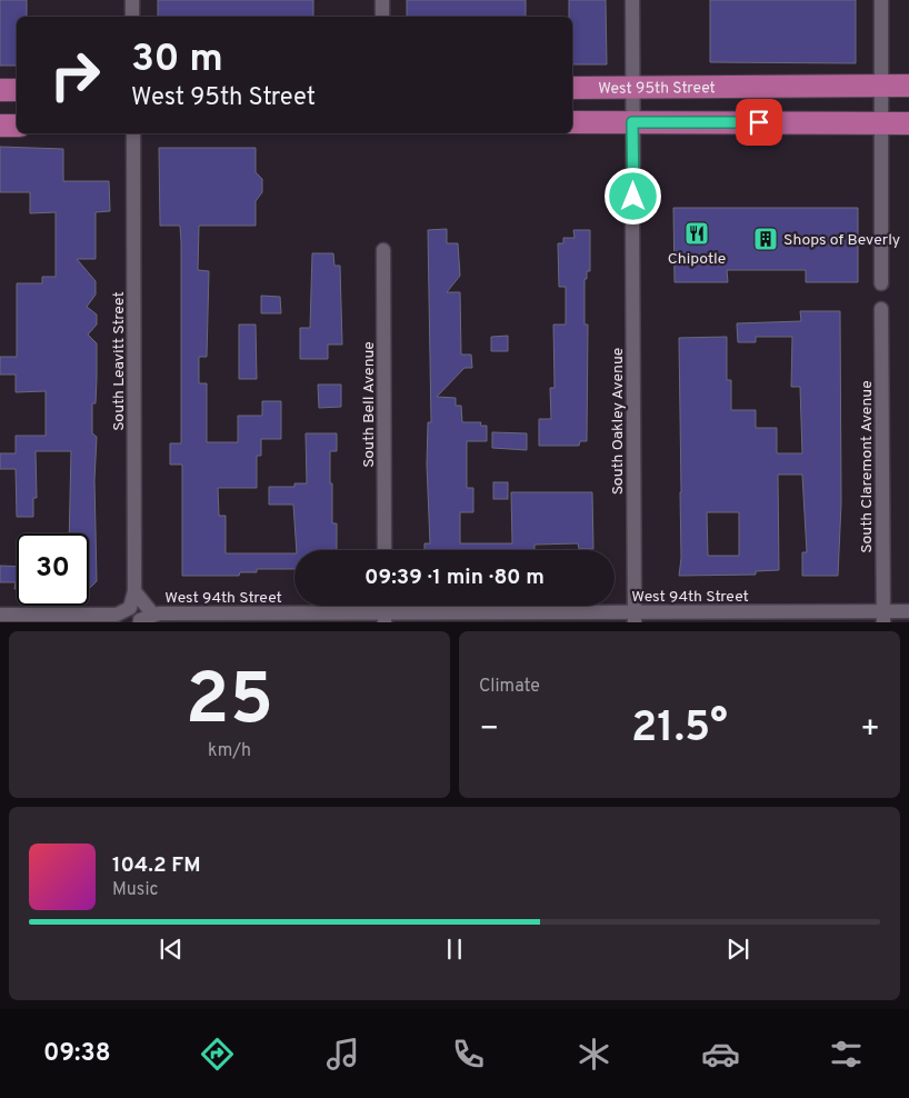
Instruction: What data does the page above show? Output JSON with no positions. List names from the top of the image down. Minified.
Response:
{"streets":{"main road":["West 95th Street"],"street":["South Leavitt Street","South Bell Avenue","South Oakley Avenue","South Claremont Avenue","West 94th Street"]},"crossings":[["South Oakley Avenue","West 94th Street"],["South Claremont Avenue","West 94th Street"]],"places":{"restaurant":["Chipotle"],"building":["Shops of Beverly"]},"page":{"turn":["30 m","West 95th Street"],"limit":"30","trip":"09:39 · 1 min · 80 m","tile":[["25","km/h"],"Climate"],"heat":["−","21.5°","+"],"song":["104.2 FM","Music"],"tabs":"09:38"}}
